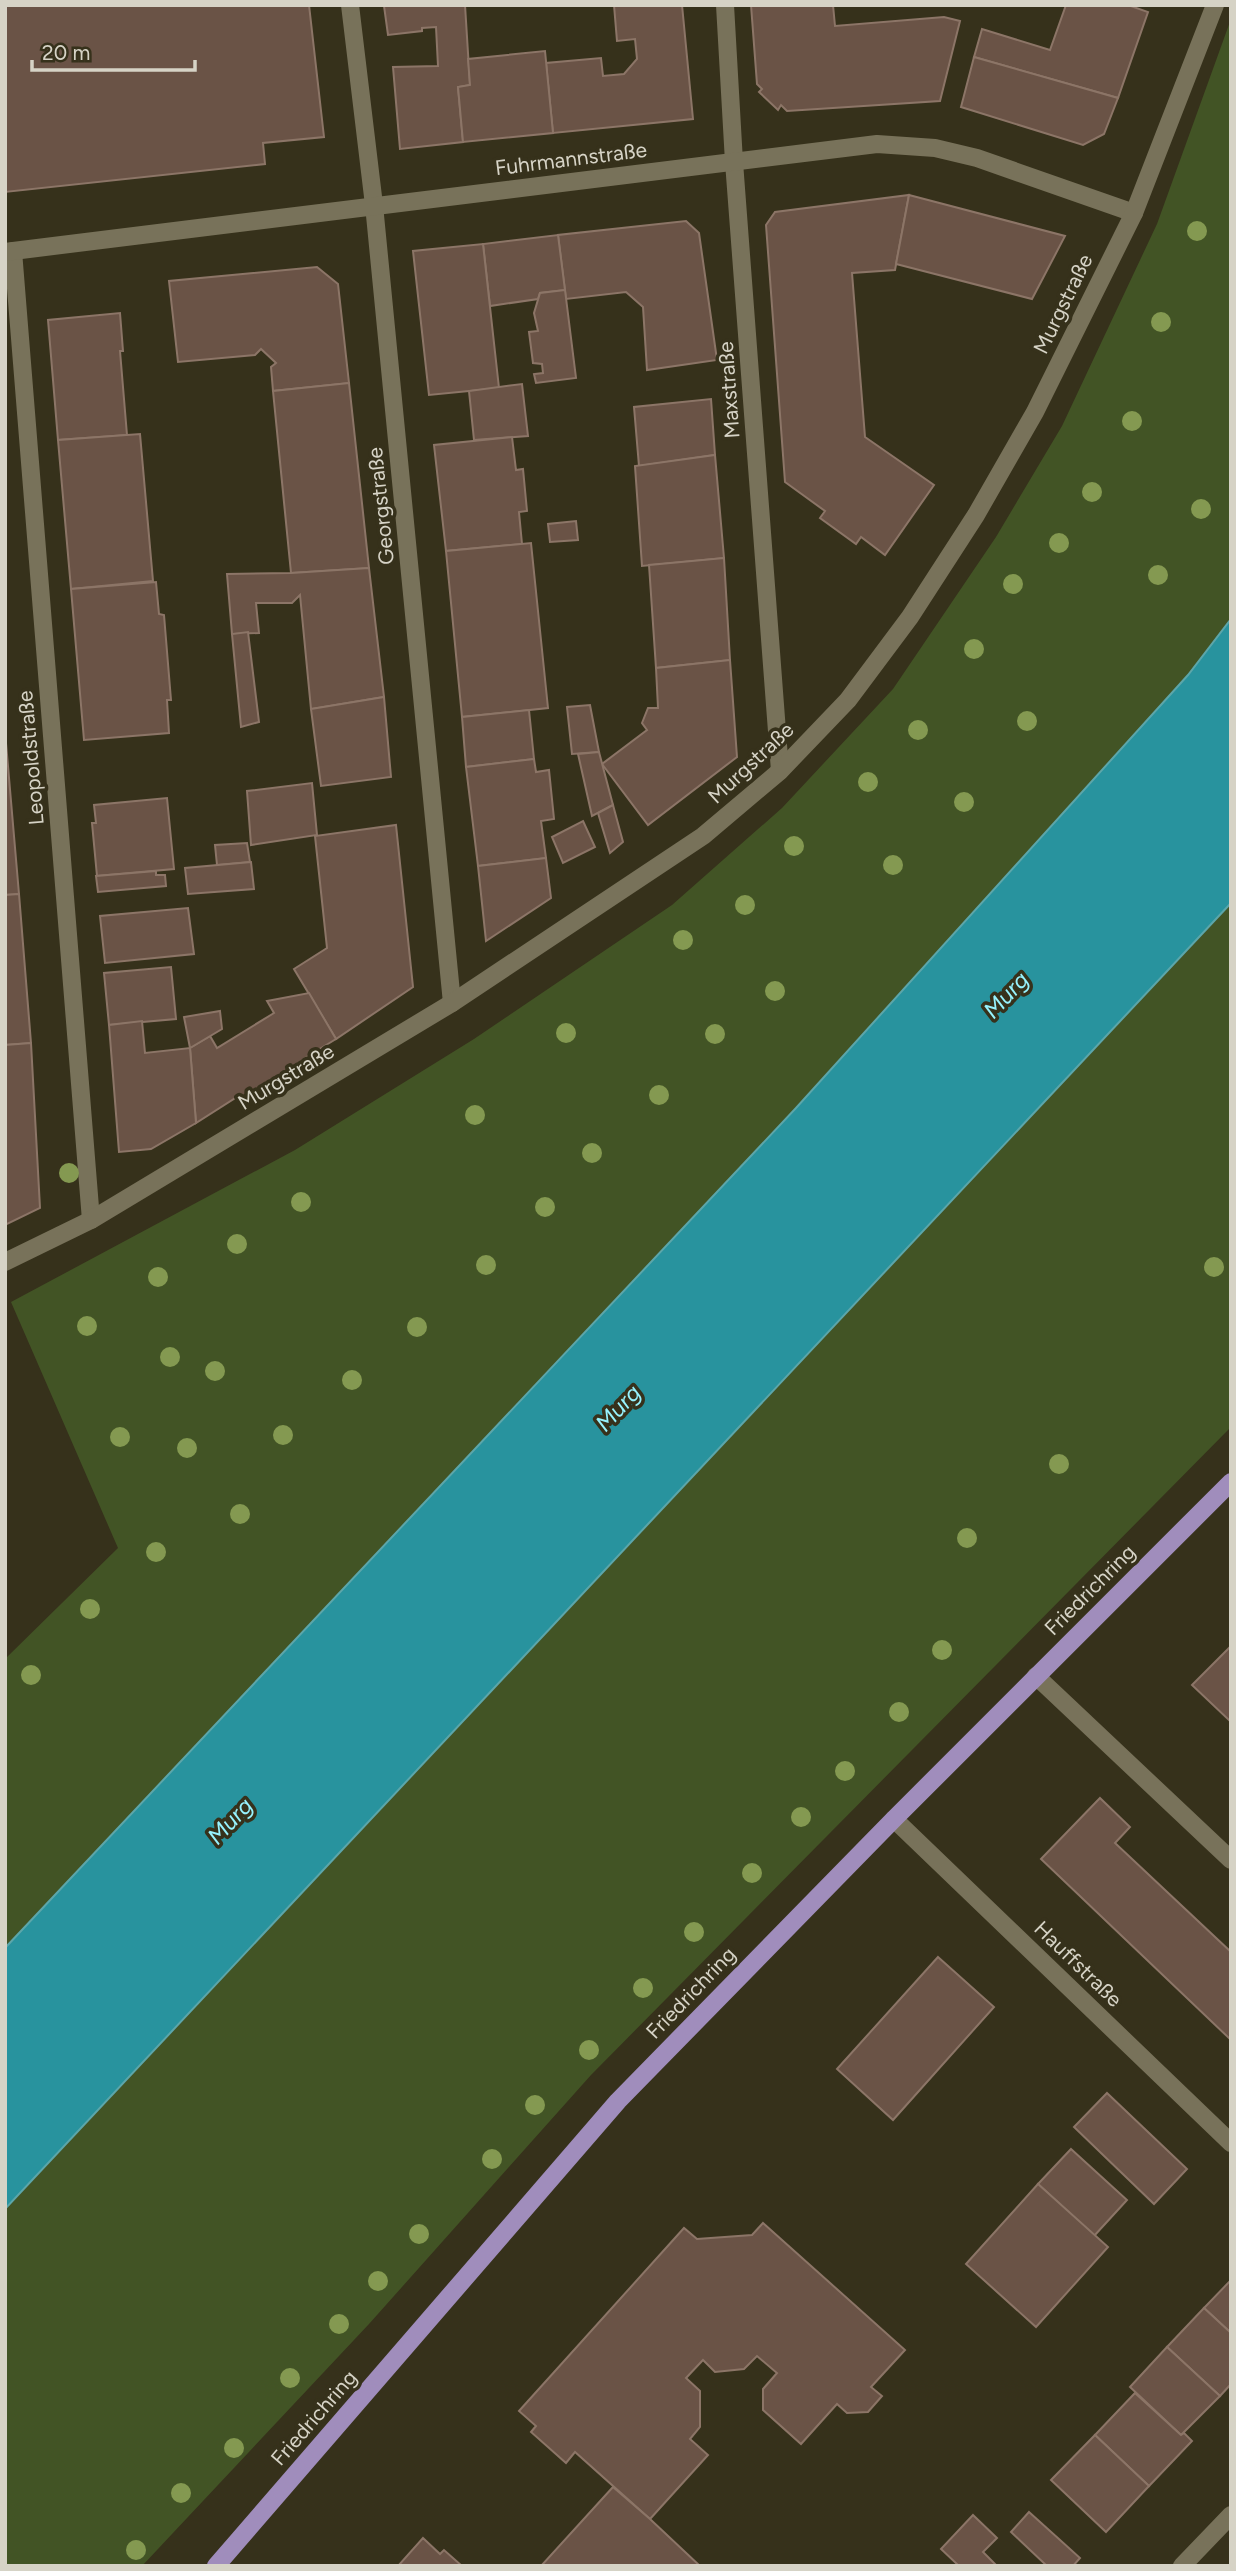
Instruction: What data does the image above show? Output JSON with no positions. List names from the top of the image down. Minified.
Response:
{"streets":{"main road":["Friedrichring"],"street":["Fuhrmannstraße","Murgstraße","Maxstraße","Georgstraße","Leopoldstraße","Hauffstraße"]},"crossings":[["Fuhrmannstraße","Murgstraße"],["Fuhrmannstraße","Maxstraße"],["Fuhrmannstraße","Georgstraße"],["Fuhrmannstraße","Leopoldstraße"],["Murgstraße","Maxstraße"],["Murgstraße","Georgstraße"],["Murgstraße","Leopoldstraße"],["Friedrichring","Hauffstraße"]],"water":["Murg"],"scale_bar":"20 m"}
